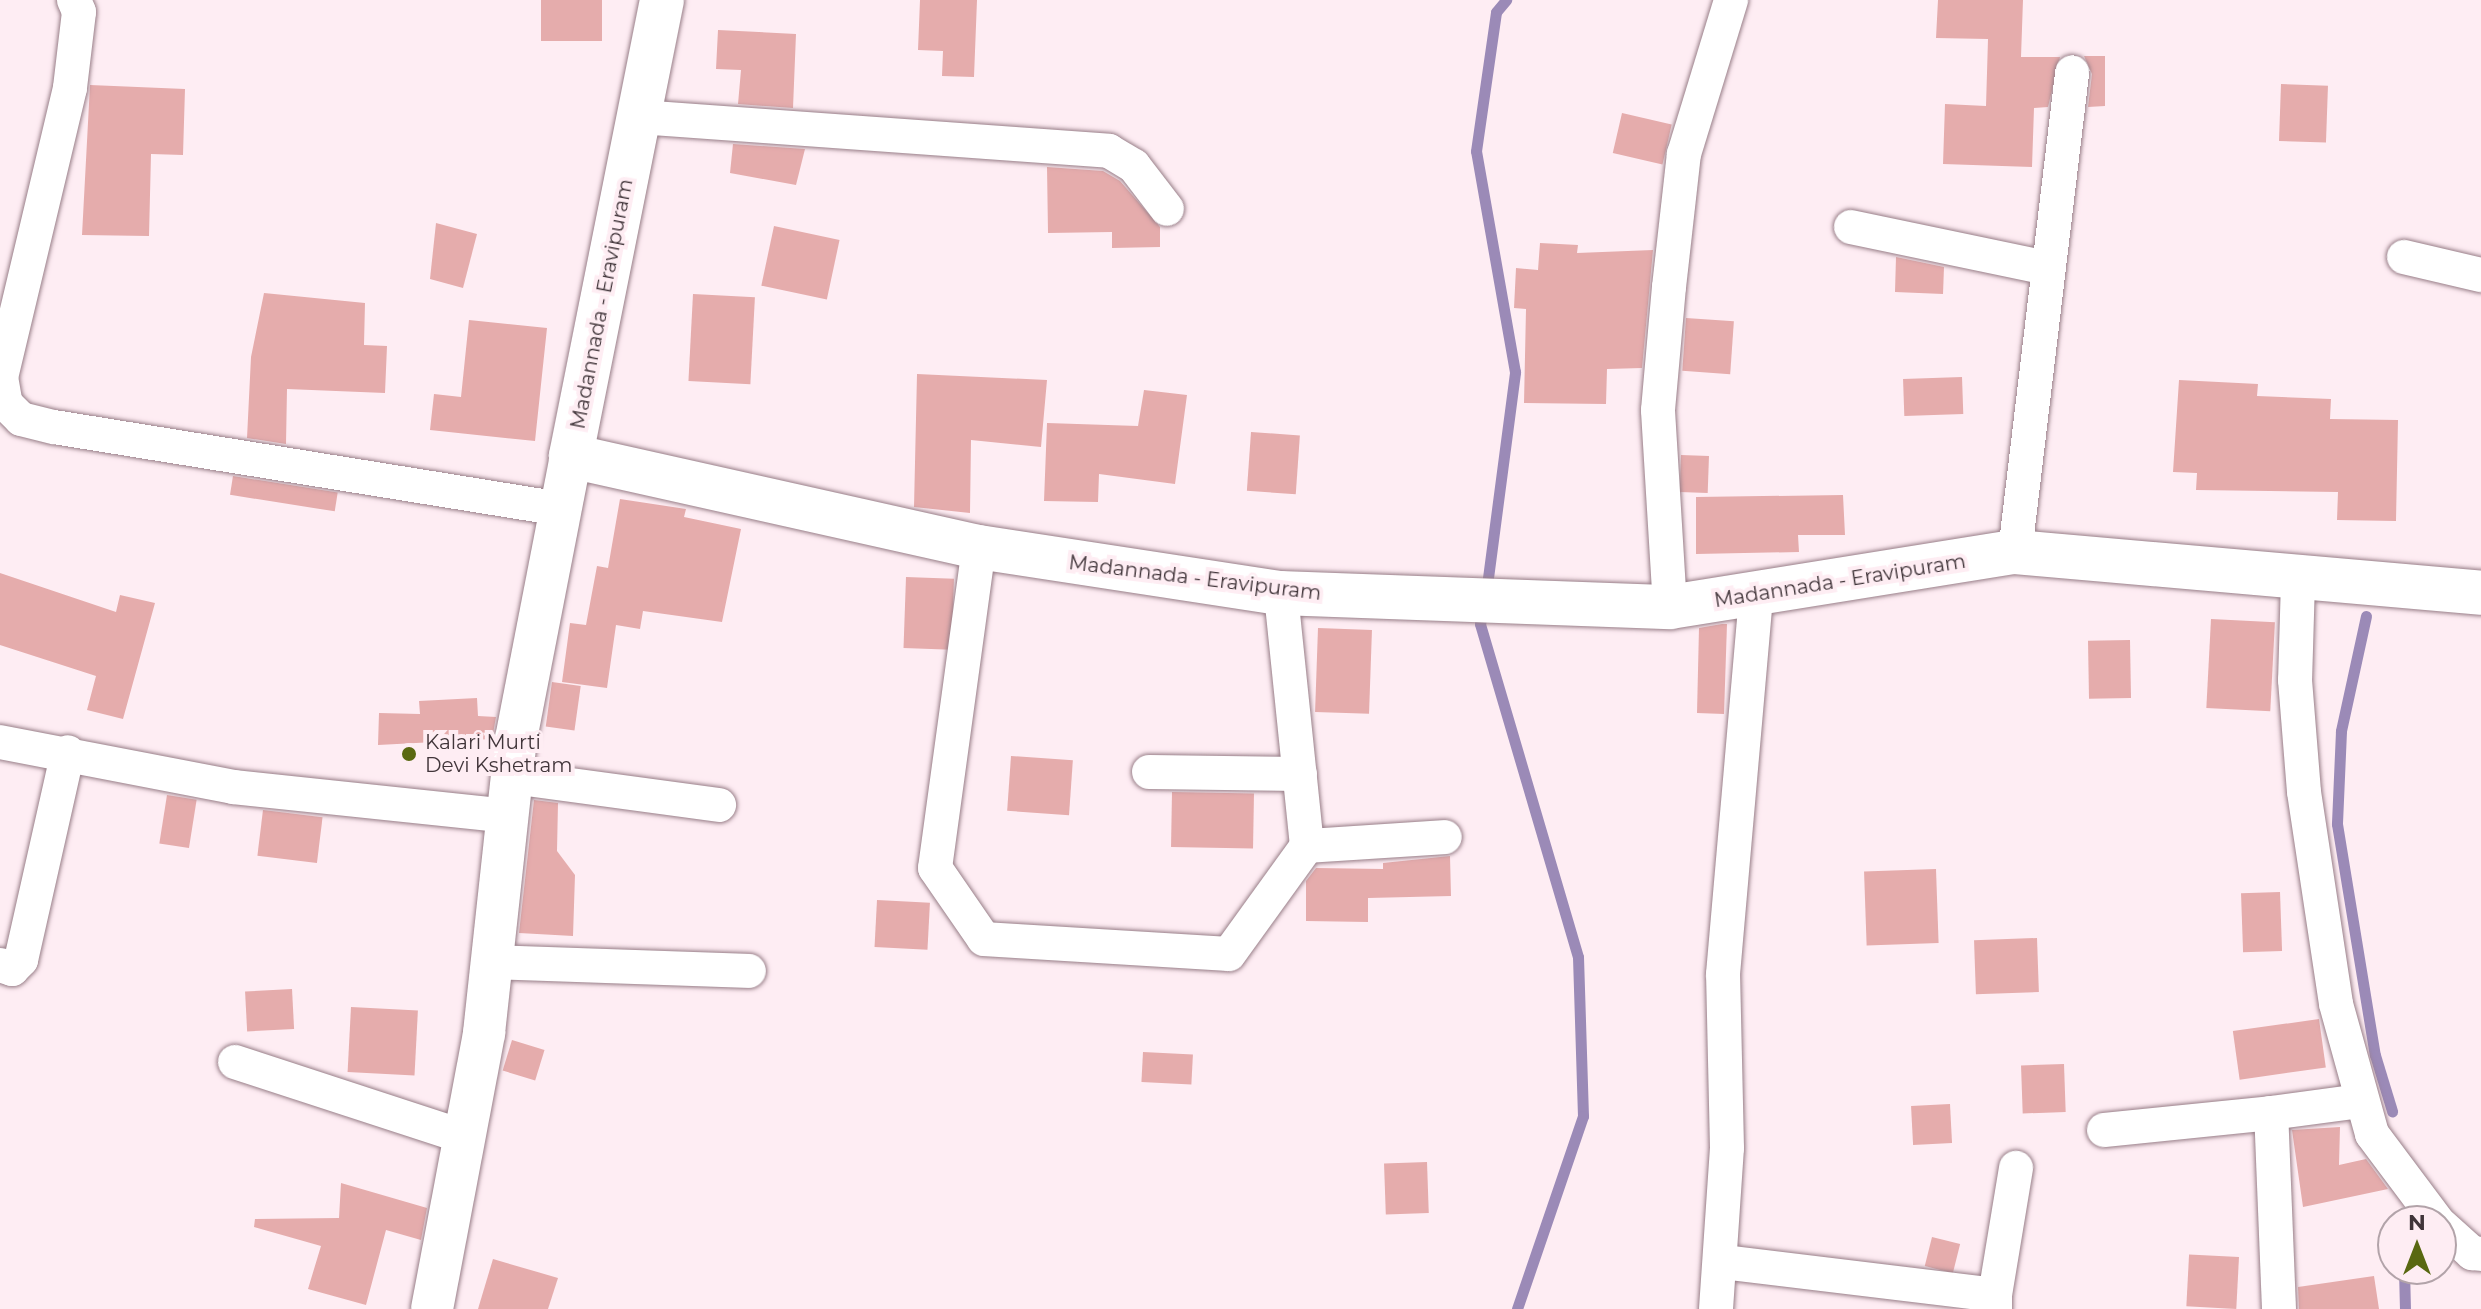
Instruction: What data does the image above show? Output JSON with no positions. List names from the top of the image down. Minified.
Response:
{"streets":{"main road":["Madannada - Eravipuram"]},"places":["Kalari Murti Devi Kshetram"],"north":"top"}
